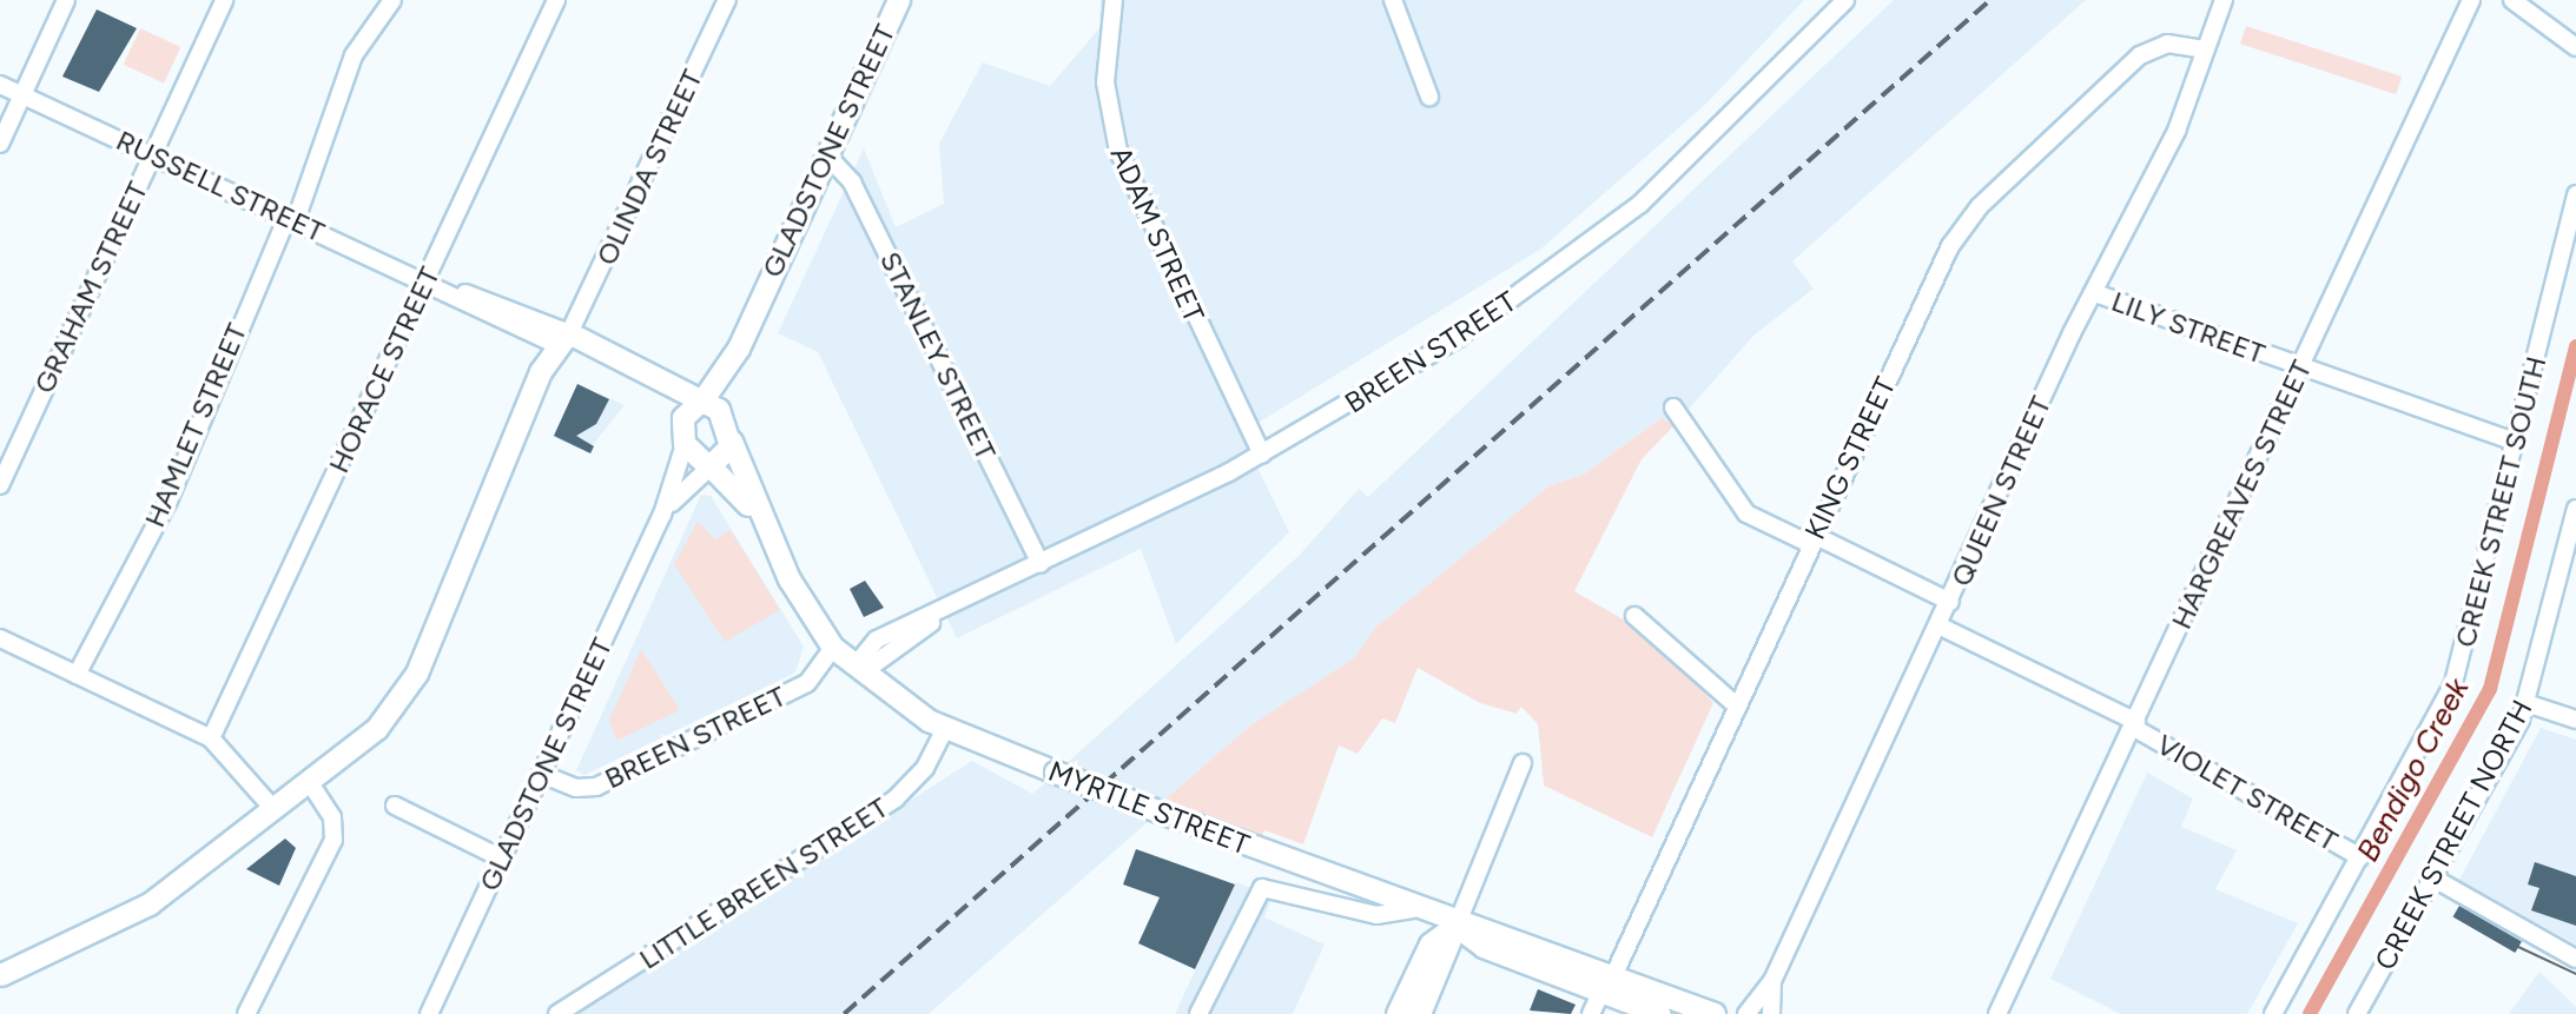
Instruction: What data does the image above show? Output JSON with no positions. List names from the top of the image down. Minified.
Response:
{"streets":{"main road":["GLADSTONE STREET","OLINDA STREET","RUSSELL STREET","MYRTLE STREET"],"street":["ADAM STREET","GRAHAM STREET","LILY STREET","BREEN STREET","STANLEY STREET","HORACE STREET","HAMLET STREET","KING STREET","QUEEN STREET","HARGREAVES STREET","CREEK STREET SOUTH","VIOLET STREET","CREEK STREET NORTH","LITTLE BREEN STREET"]},"crossings":[["GLADSTONE STREET","RUSSELL STREET"],["GLADSTONE STREET","BREEN STREET"],["GLADSTONE STREET","STANLEY STREET"],["GLADSTONE STREET","MYRTLE STREET"],["OLINDA STREET","RUSSELL STREET"],["RUSSELL STREET","GRAHAM STREET"],["RUSSELL STREET","HORACE STREET"],["RUSSELL STREET","HAMLET STREET"],["RUSSELL STREET","MYRTLE STREET"],["ADAM STREET","BREEN STREET"],["LILY STREET","QUEEN STREET"],["LILY STREET","HARGREAVES STREET"],["LILY STREET","CREEK STREET SOUTH"],["BREEN STREET","STANLEY STREET"],["BREEN STREET","MYRTLE STREET"],["KING STREET","QUEEN STREET"],["KING STREET","MYRTLE STREET"],["QUEEN STREET","VIOLET STREET"],["HARGREAVES STREET","VIOLET STREET"],["CREEK STREET SOUTH","VIOLET STREET"],["MYRTLE STREET","LITTLE BREEN STREET"]],"water":["Bendigo Creek"]}
